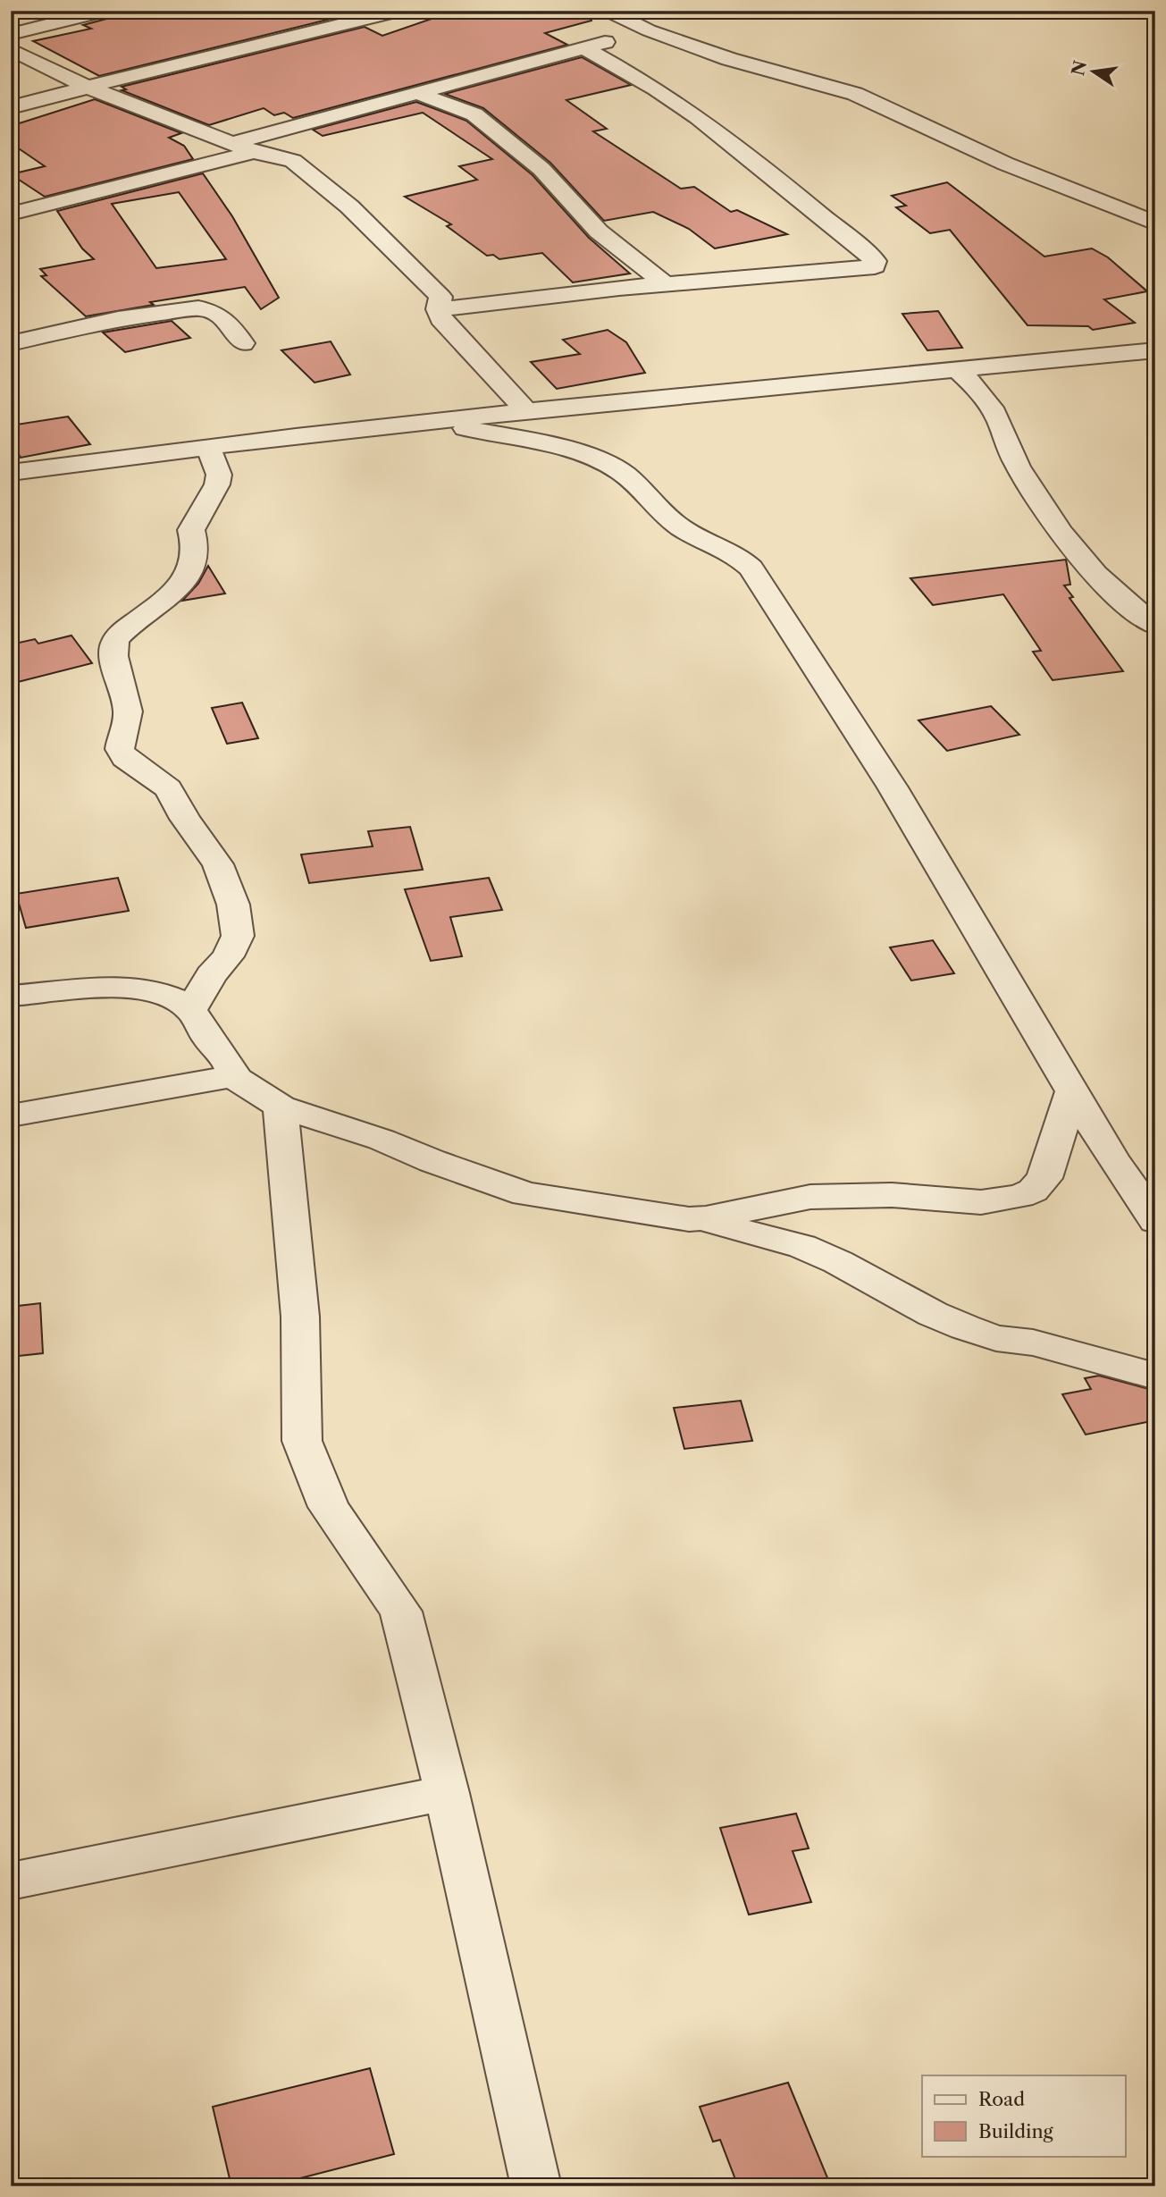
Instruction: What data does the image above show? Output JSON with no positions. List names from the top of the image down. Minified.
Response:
{"legend":["Road","Building"],"north":"left"}
